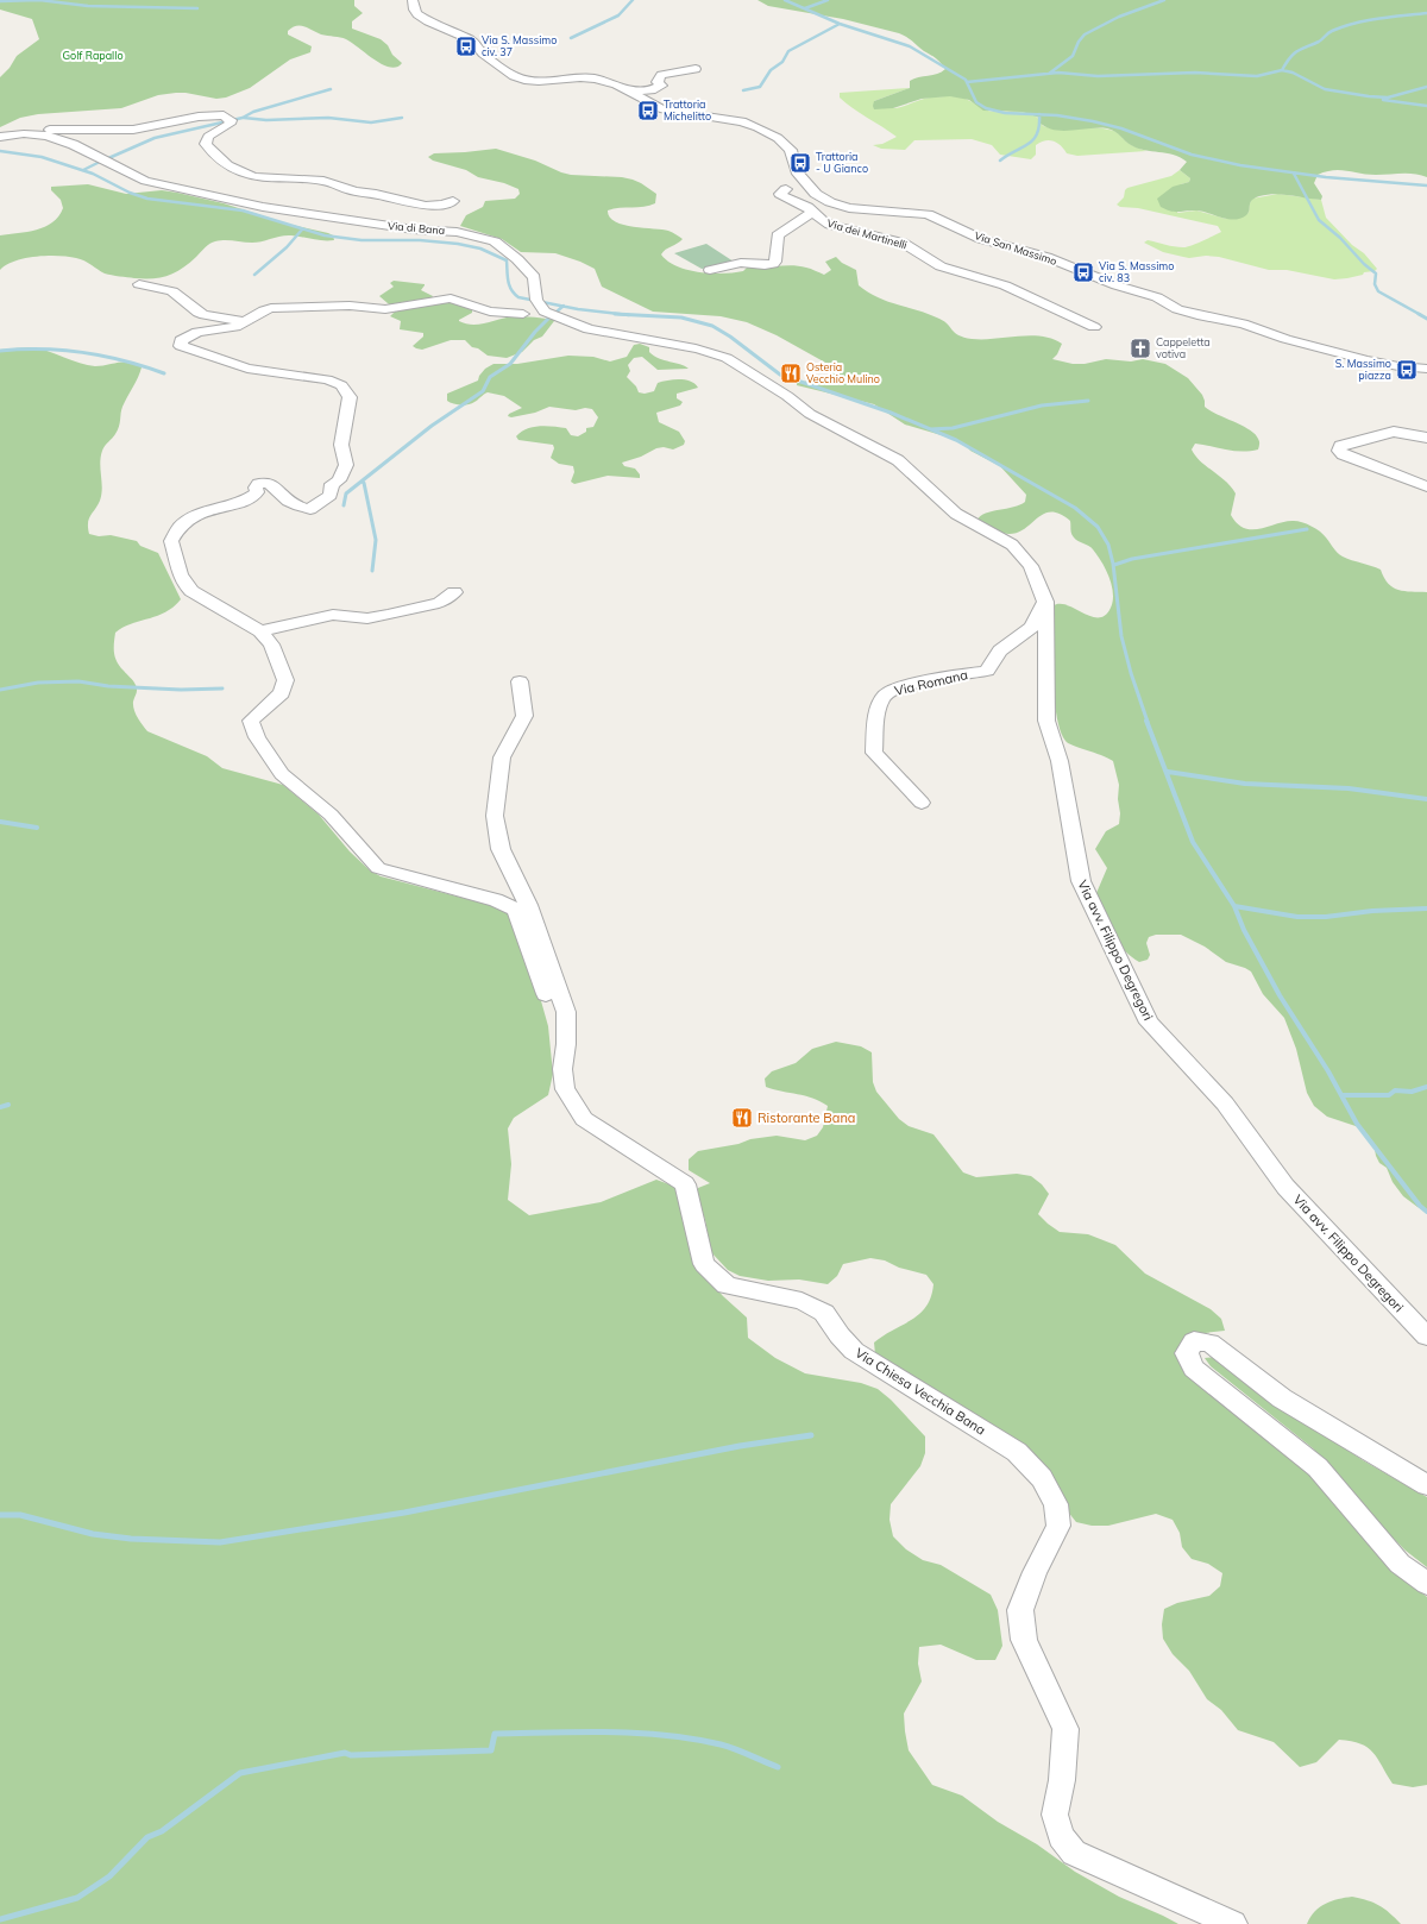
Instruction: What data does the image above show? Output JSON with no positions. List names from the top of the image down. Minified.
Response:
{"streets":{"street":["Via di Bana","Via dei Martinelli","Via San Massimo","Via Romana","Via avv. Filippo Degregori","Via Chiesa Vecchia Bana"]},"crossings":[["Via di Bana","Via avv. Filippo Degregori"],["Via Romana","Via avv. Filippo Degregori"]],"parks":["Golf Rapallo"],"places":{"bus stop":["Via S. Massimo civ. 37","Trattoria Michelitto","Trattoria - U Gianco","Via S. Massimo civ. 83","S. Massimo piazza"],"church":["Cappeletta votiva"],"restaurant":["Osteria Vecchio Mulino","Ristorante Bana"]}}
